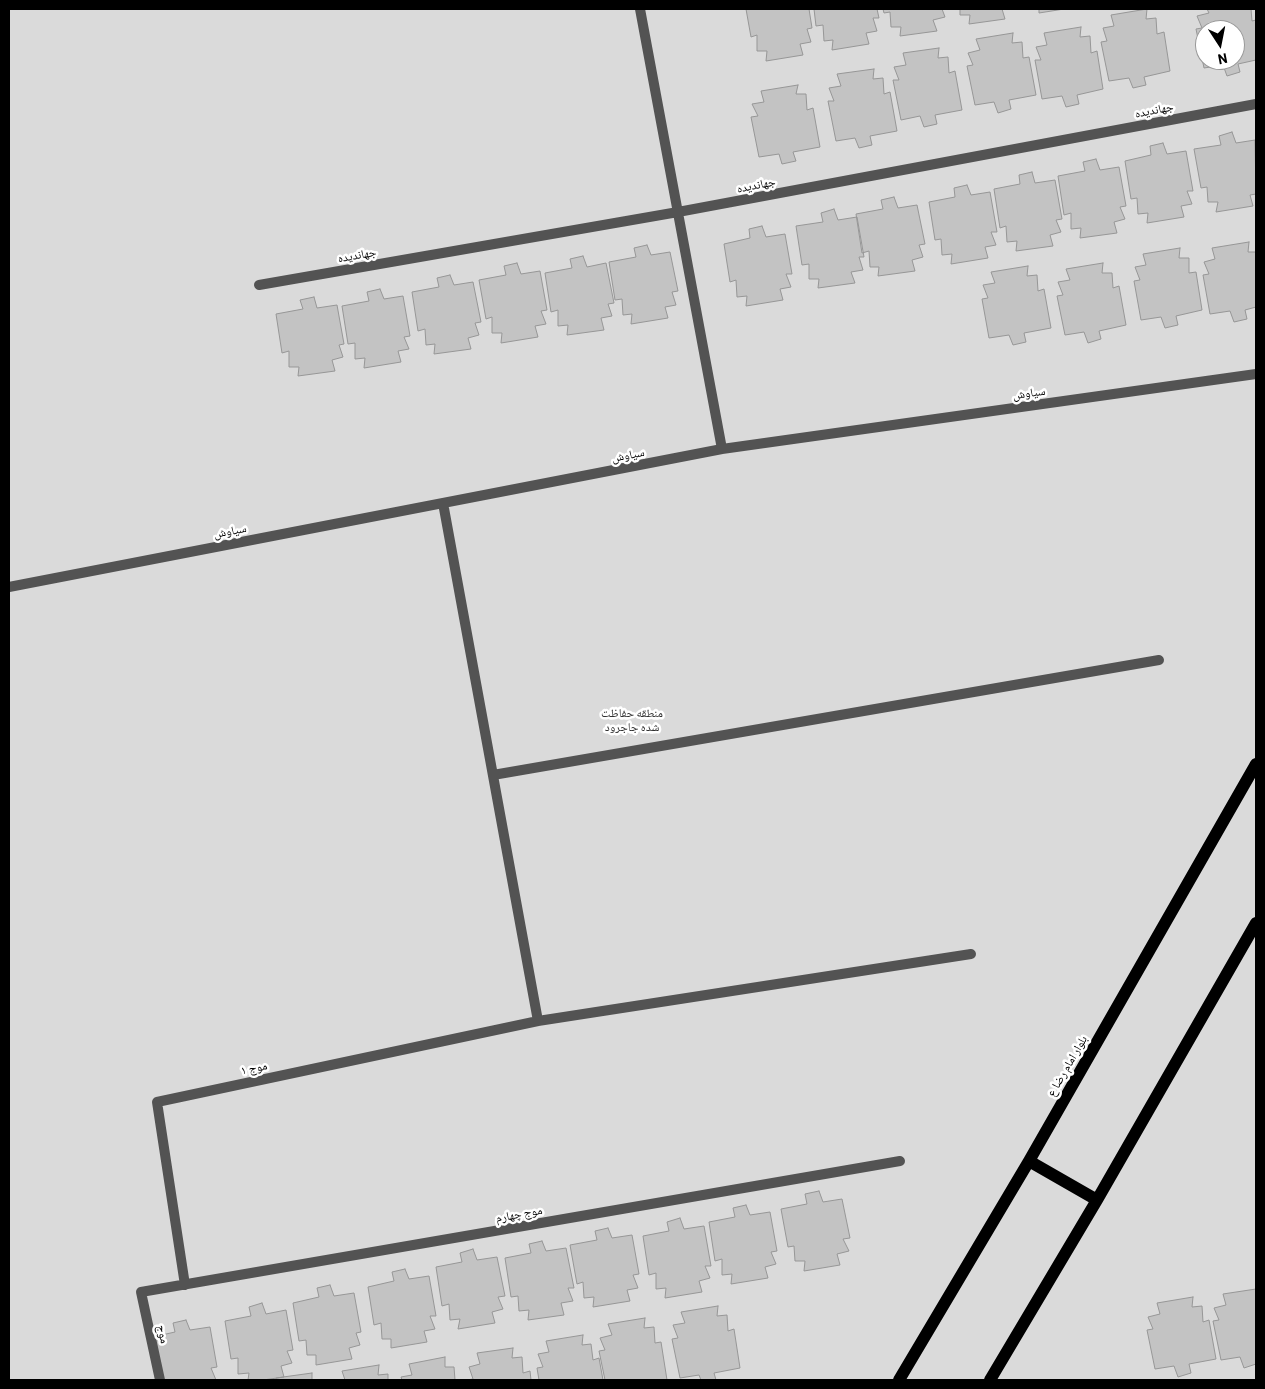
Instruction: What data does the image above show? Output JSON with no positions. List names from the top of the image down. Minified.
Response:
{"streets":{"main road":["بلوار امام رضا ع"],"street":["جهاندیده","سیاوش","موج ۱","موج چهارم","موج"]},"crossings":[["موج ۱","موج چهارم"],["موج چهارم","موج"]],"parks":["منطقه حفاظت شده جاجرود"],"north":"bottom"}
